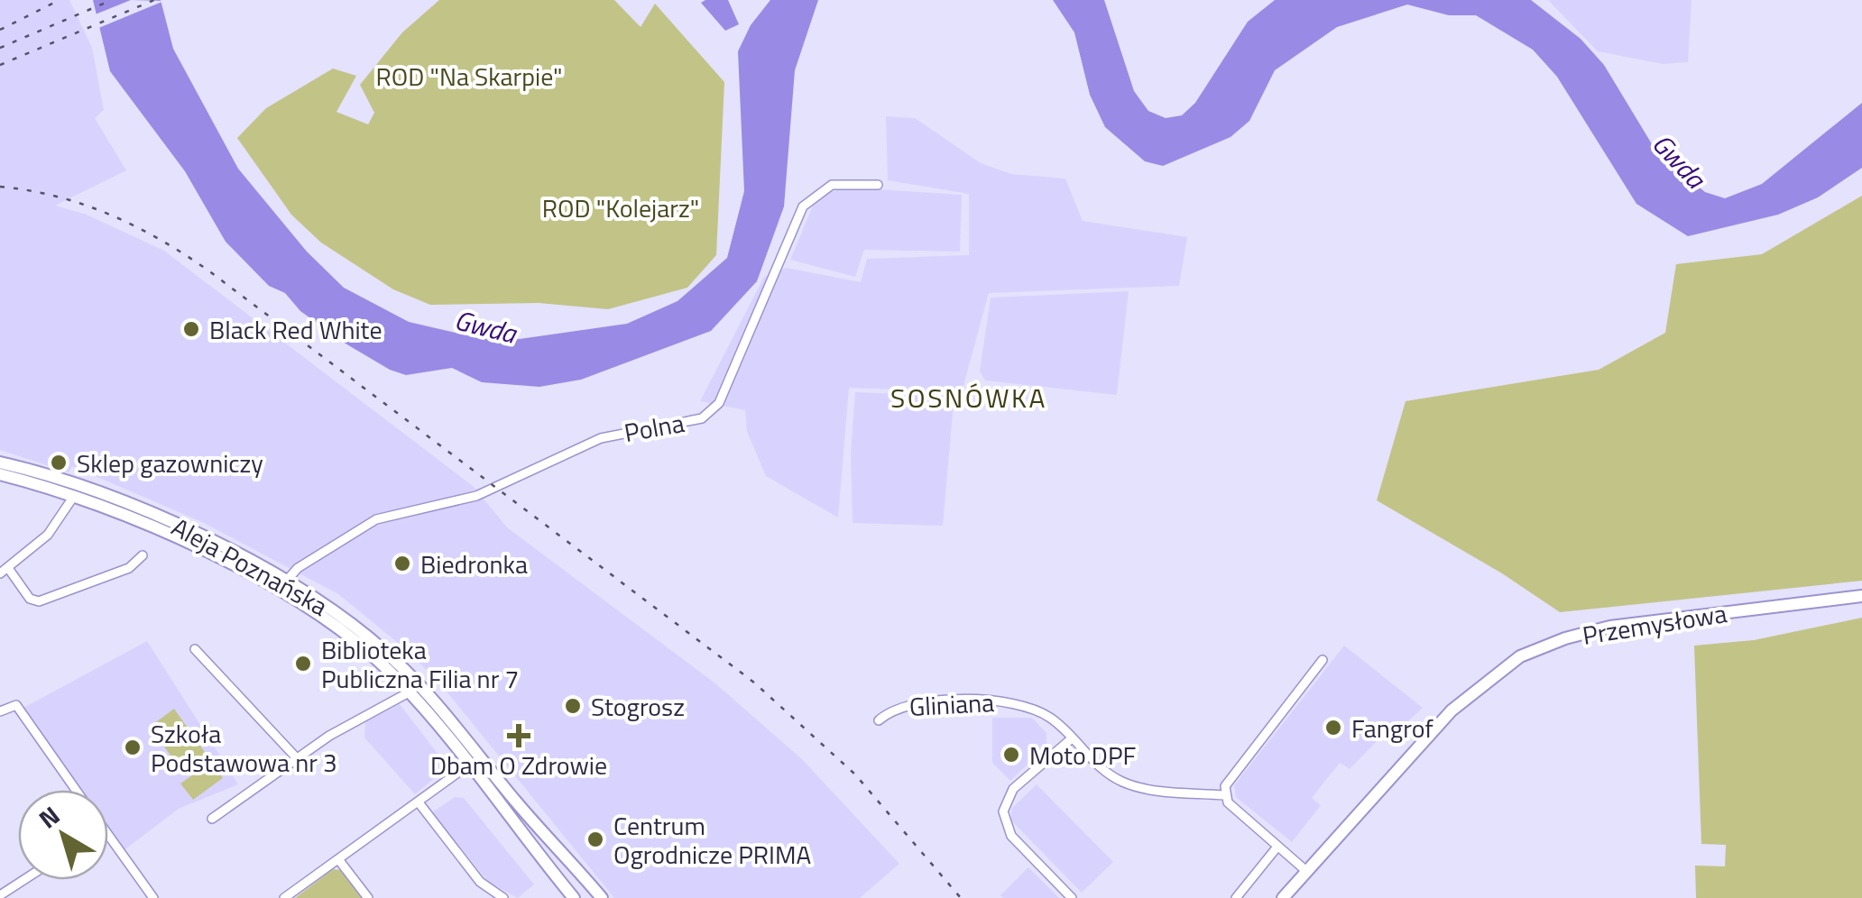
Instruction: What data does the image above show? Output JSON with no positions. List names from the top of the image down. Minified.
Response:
{"streets":{"main road":["Aleja Poznańska","Przemysłowa"],"street":["Polna","Gliniana"]},"crossings":[["Polna","Aleja Poznańska"]],"districts":["SOSNÓWKA"],"water":["Gwda"],"parks":["ROD \"Na Skarpie\"","ROD \"Kolejarz\""],"places":{"other":["Black Red White","Sklep gazowniczy","Biedronka","Biblioteka Publiczna Filia nr 7","Stogrosz","Fangrof","Szkoła Podstawowa nr 3","Moto DPF","Centrum Ogrodnicze PRIMA"],"health":["Dbam O Zdrowie"]},"north":"top left"}
